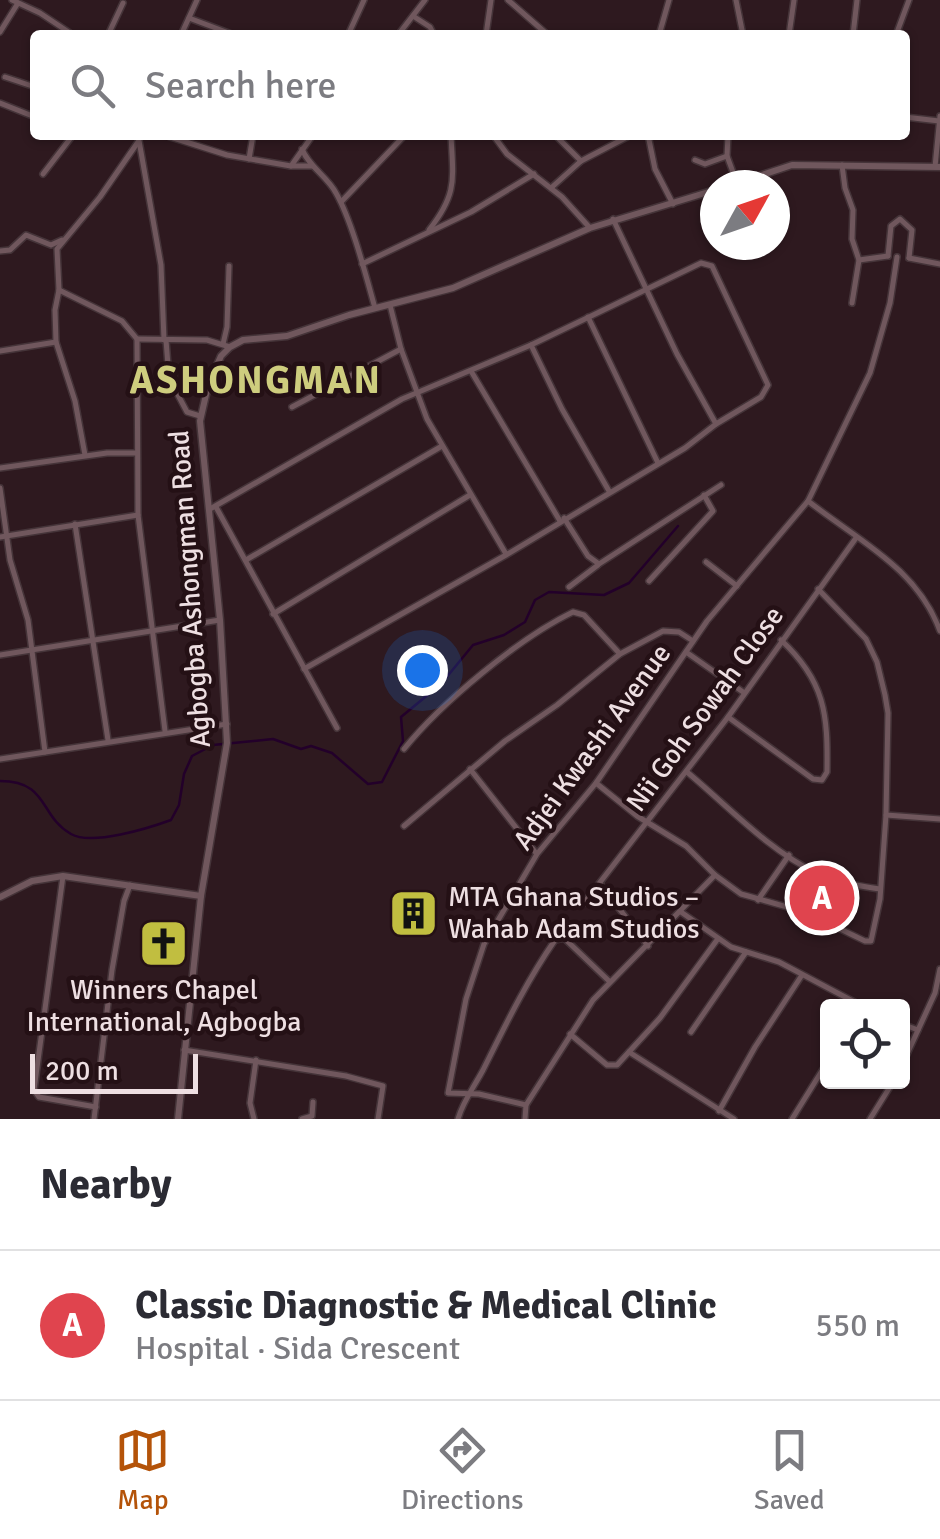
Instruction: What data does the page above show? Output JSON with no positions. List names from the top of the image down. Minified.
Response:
{"streets":{"street":["Agbogba Ashongman Road","Nii Goh Sowah Close","Adjei Kwashi Avenue"]},"districts":["ASHONGMAN"],"places":{"building":["MTA Ghana Studios – Wahab Adam Studios"],"church":["Winners Chapel International, Agbogba"]},"scale_bar":"200 m","north":"top right","page":{"search":"Search here","pins":"A","scale":"200 m","heading":"Nearby","list":[{"mark":"A","name":"Classic Diagnostic & Medical Clinic","note":"Hospital · Sida Crescent","value":"550 m"}],"nav":["Map","Directions","Saved"]}}
